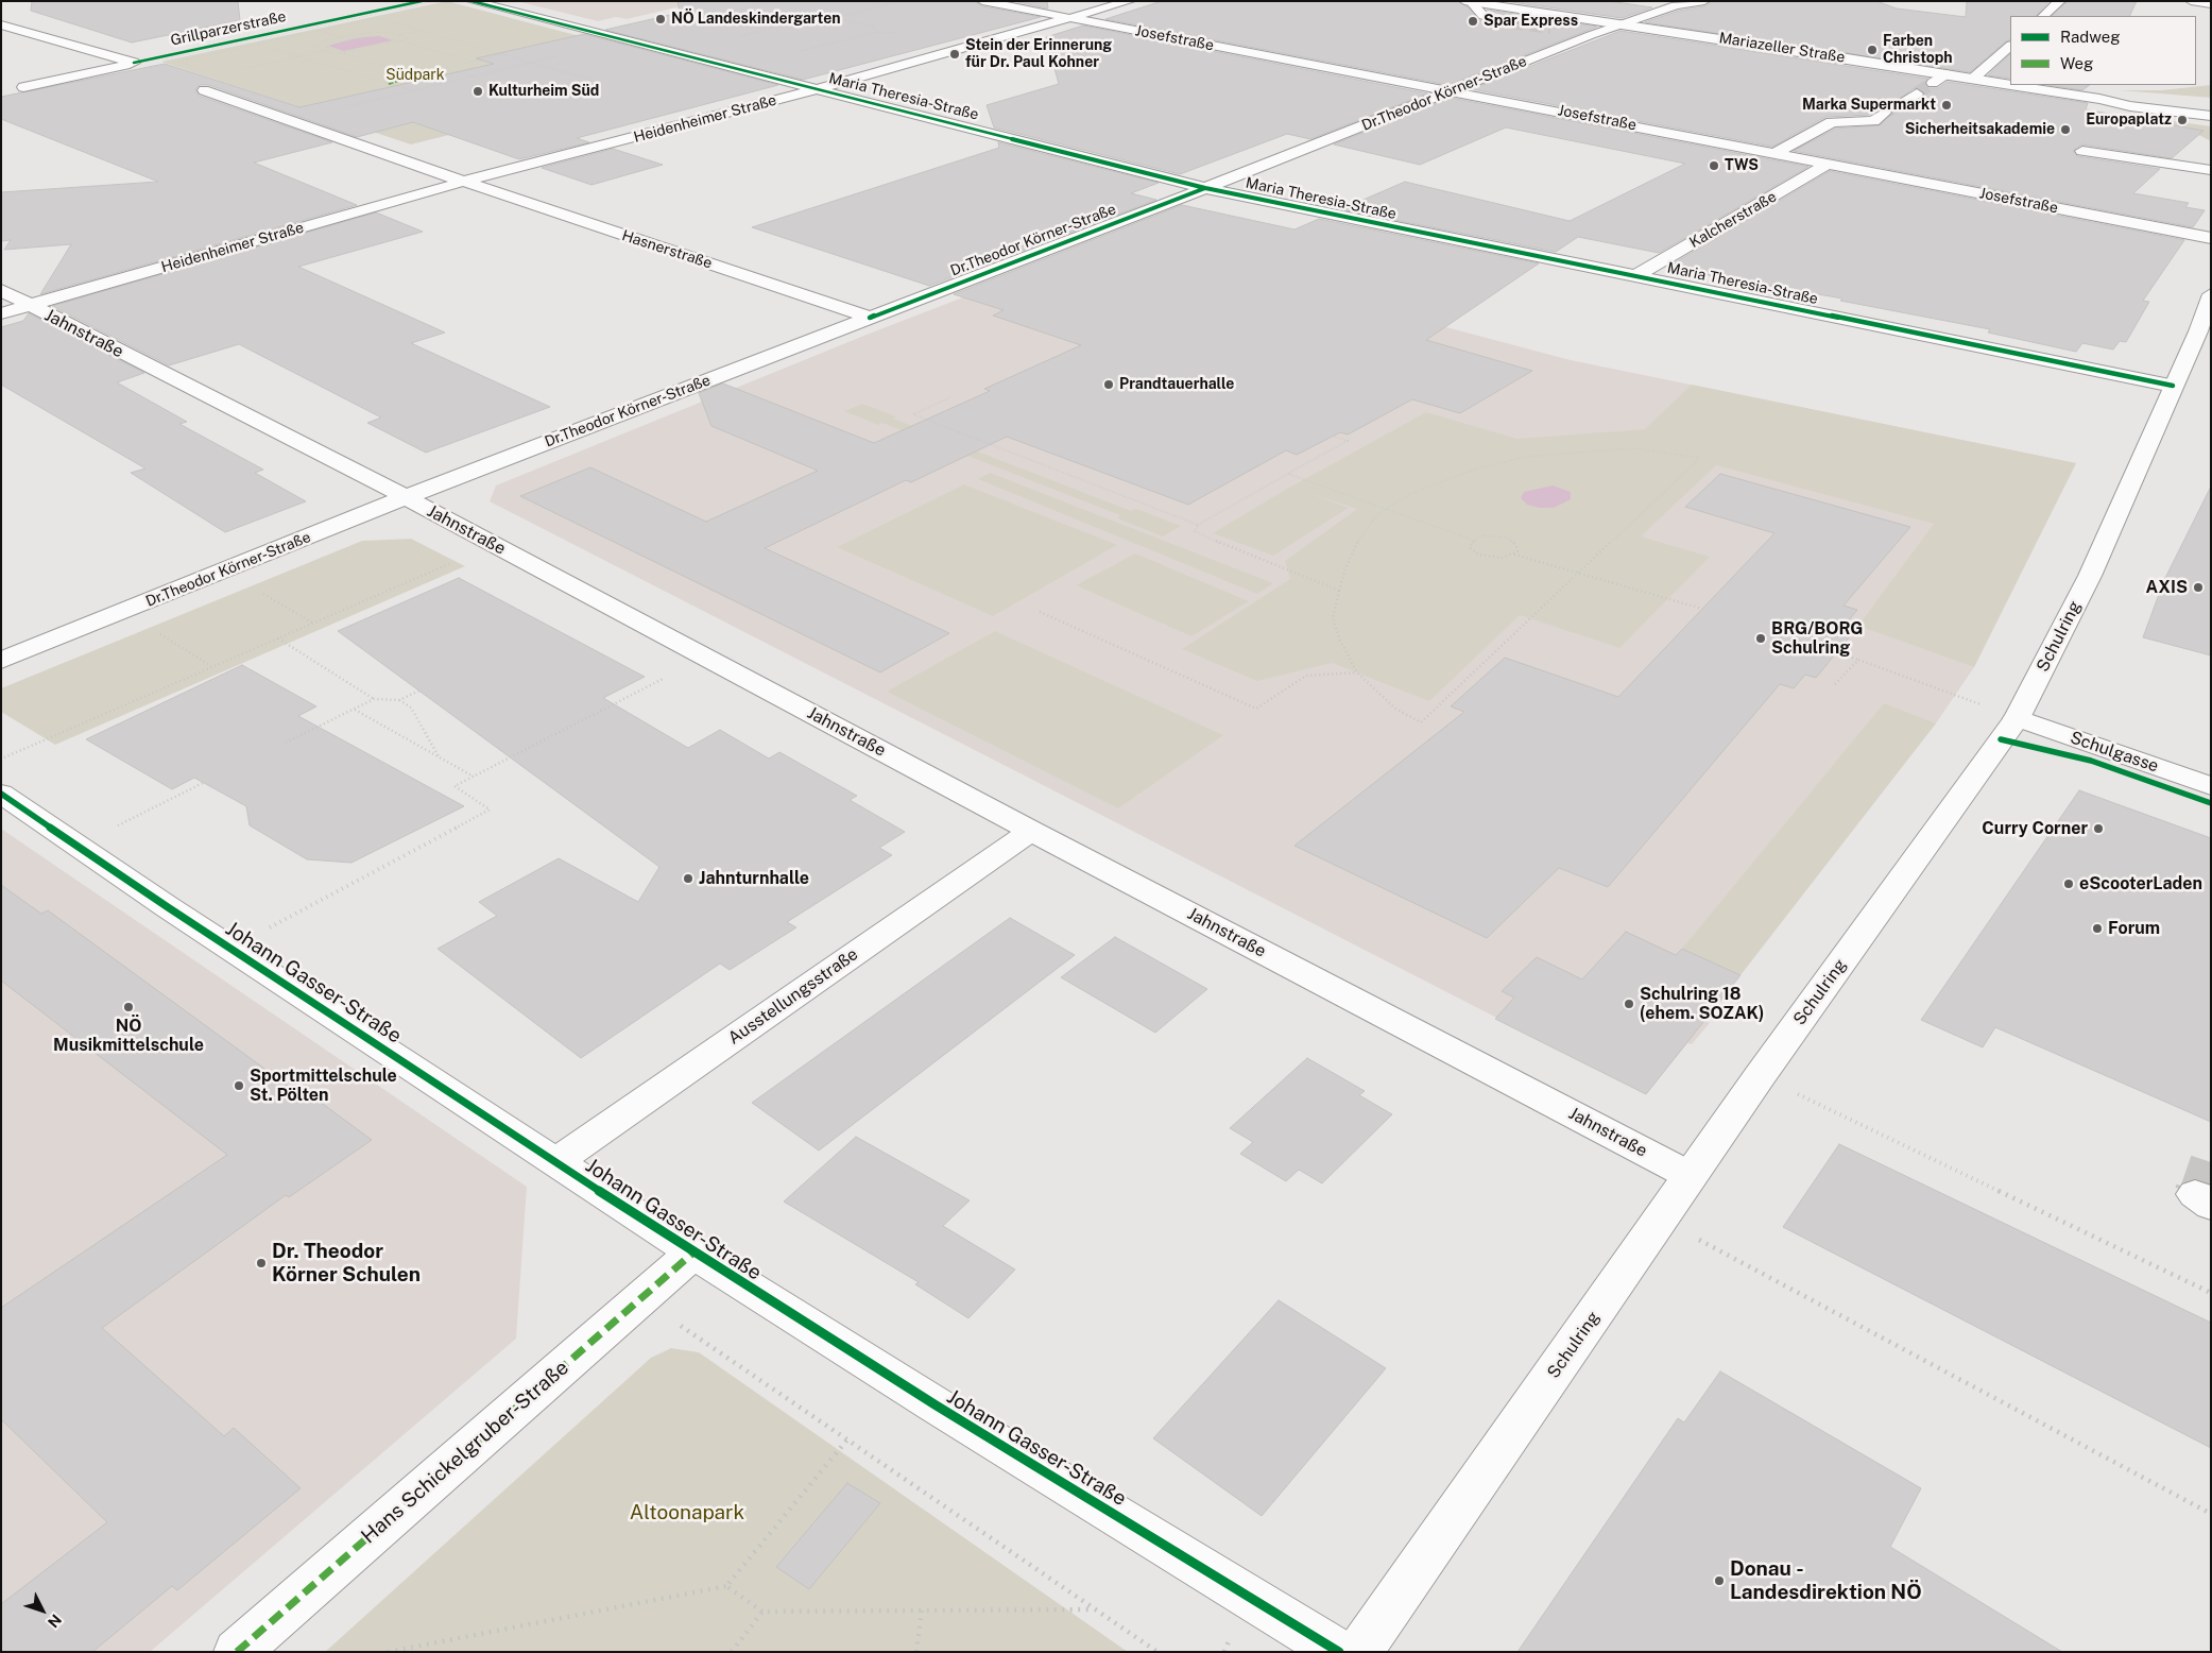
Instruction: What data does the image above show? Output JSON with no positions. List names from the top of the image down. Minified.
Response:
{"streets":{"street":["Josefstraße","Mariazeller Straße","Dr.Theodor Körner-Straße","Maria Theresia-Straße","Heidenheimer Straße","Kalcherstraße","Hasnerstraße","Jahnstraße","Schulring","Schulgasse","Johann Gasser-Straße","Ausstellungsstraße","Hans Schickelgruber-Straße"],"cycle path":["Grillparzerstraße"]},"crossings":[["Josefstraße","Dr.Theodor Körner-Straße"],["Josefstraße","Heidenheimer Straße"],["Josefstraße","Kalcherstraße"],["Mariazeller Straße","Dr.Theodor Körner-Straße"],["Dr.Theodor Körner-Straße","Maria Theresia-Straße"],["Dr.Theodor Körner-Straße","Hasnerstraße"],["Dr.Theodor Körner-Straße","Jahnstraße"],["Maria Theresia-Straße","Heidenheimer Straße"],["Maria Theresia-Straße","Kalcherstraße"],["Maria Theresia-Straße","Schulring"],["Heidenheimer Straße","Hasnerstraße"],["Heidenheimer Straße","Jahnstraße"],["Jahnstraße","Schulring"],["Jahnstraße","Ausstellungsstraße"],["Schulring","Schulgasse"],["Johann Gasser-Straße","Ausstellungsstraße"],["Johann Gasser-Straße","Hans Schickelgruber-Straße"]],"parks":["Südpark","Altoonapark"],"places":["NÖ Landeskindergarten","Spar Express","Farben Christoph","Stein der Erinnerung für Dr. Paul Kohner","Kulturheim Süd","Marka Supermarkt","Europaplatz","Sicherheitsakademie","TWS","Prandtauerhalle","AXIS","BRG/BORG Schulring","Curry Corner","Jahnturnhalle","eScooterLaden","Forum","Schulring 18 (ehem. SOZAK)","NÖ Musikmittelschule","Sportmittelschule St. Pölten","Dr. Theodor Körner Schulen","Donau - Landesdirektion NÖ"],"legend":["Radweg","Weg"],"north":"bottom right"}
